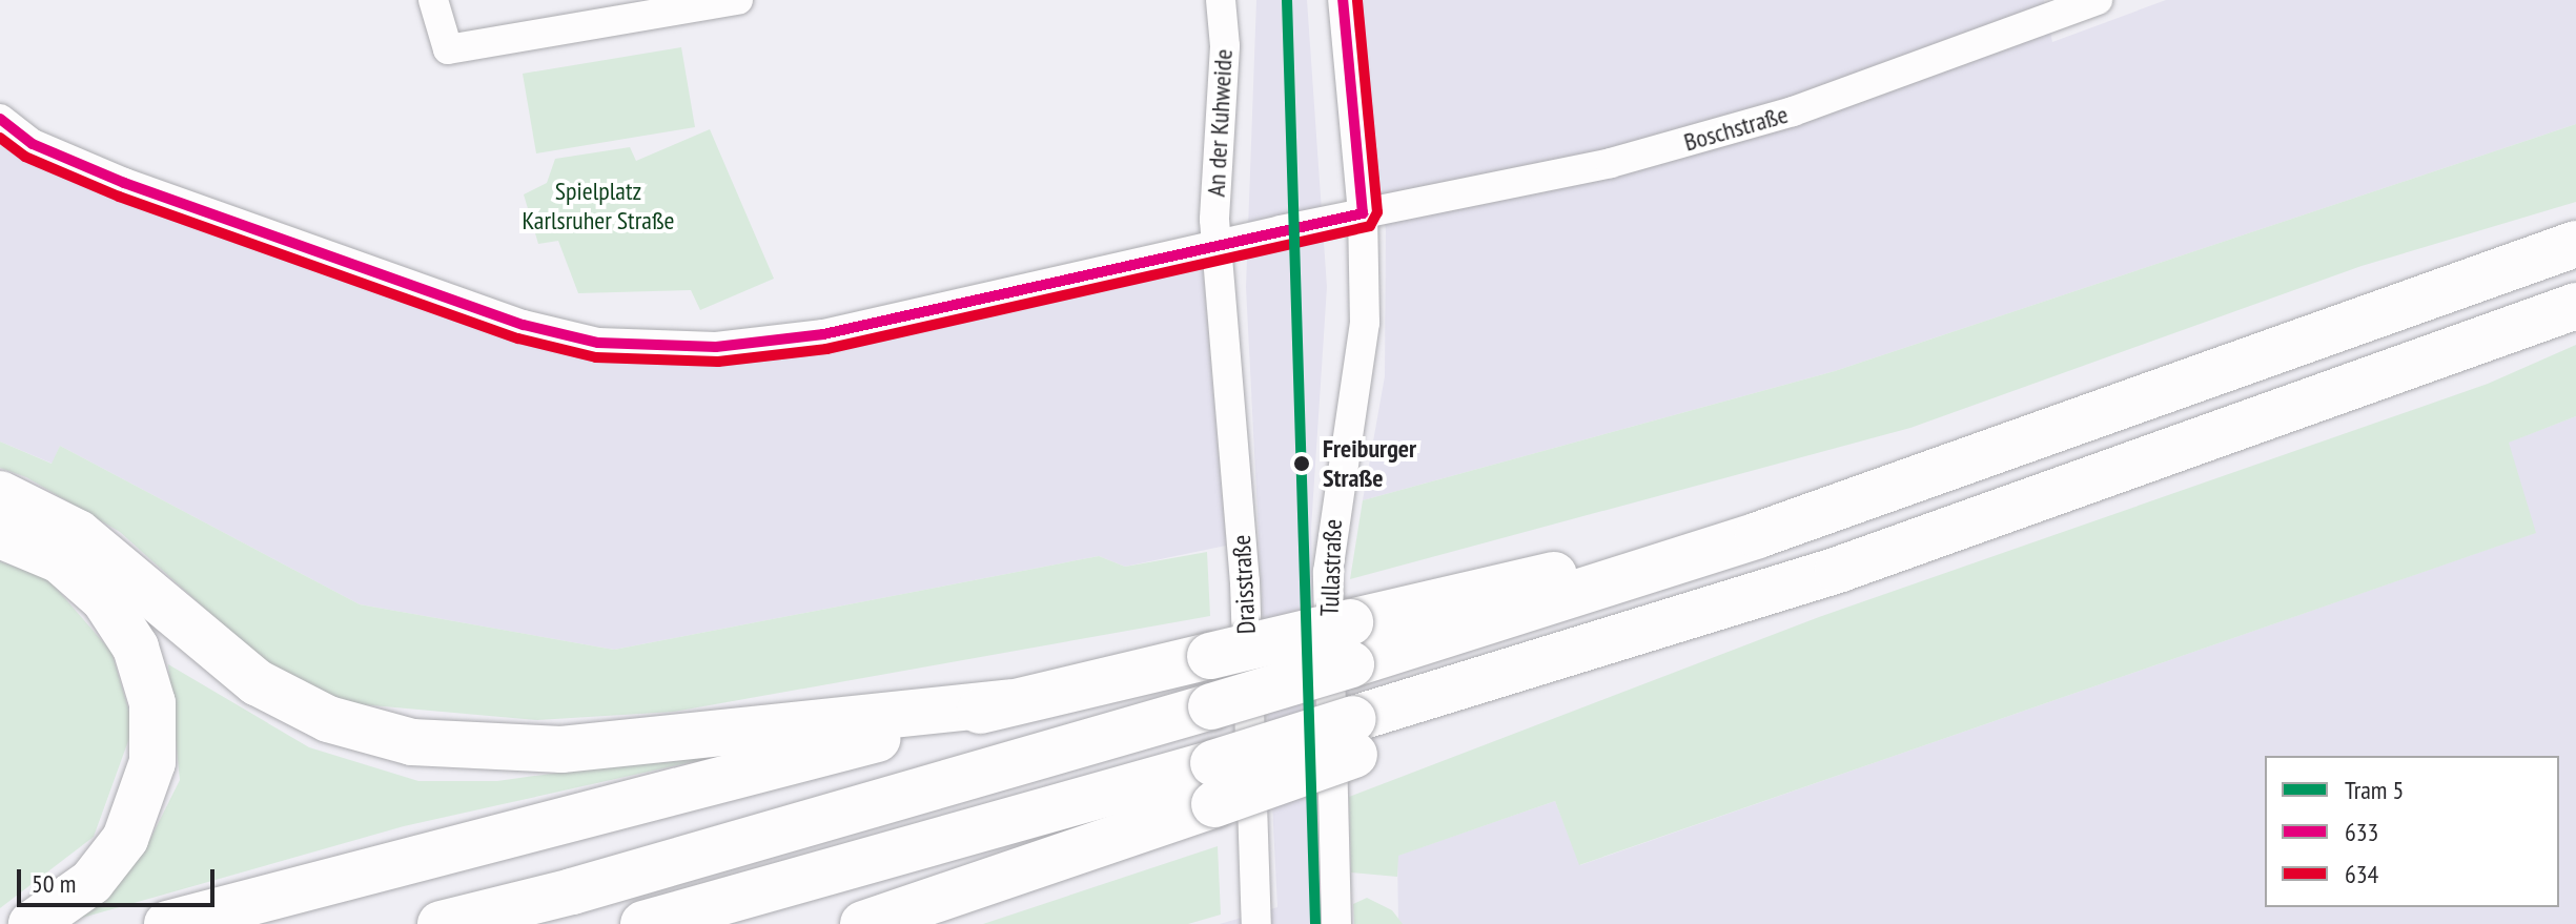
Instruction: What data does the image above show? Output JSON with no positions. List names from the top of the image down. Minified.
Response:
{"streets":{"street":["An der Kuhweide","Boschstraße","Tullastraße","Draisstraße"]},"crossings":[["An der Kuhweide","Draisstraße"],["Boschstraße","Tullastraße"]],"parks":["Spielplatz Karlsruher Straße"],"places":["Freiburger Straße"],"lines":["tram line 5","transit line 633","transit line 634"],"legend":["Tram 5","633","634"],"scale_bar":"50 m"}
